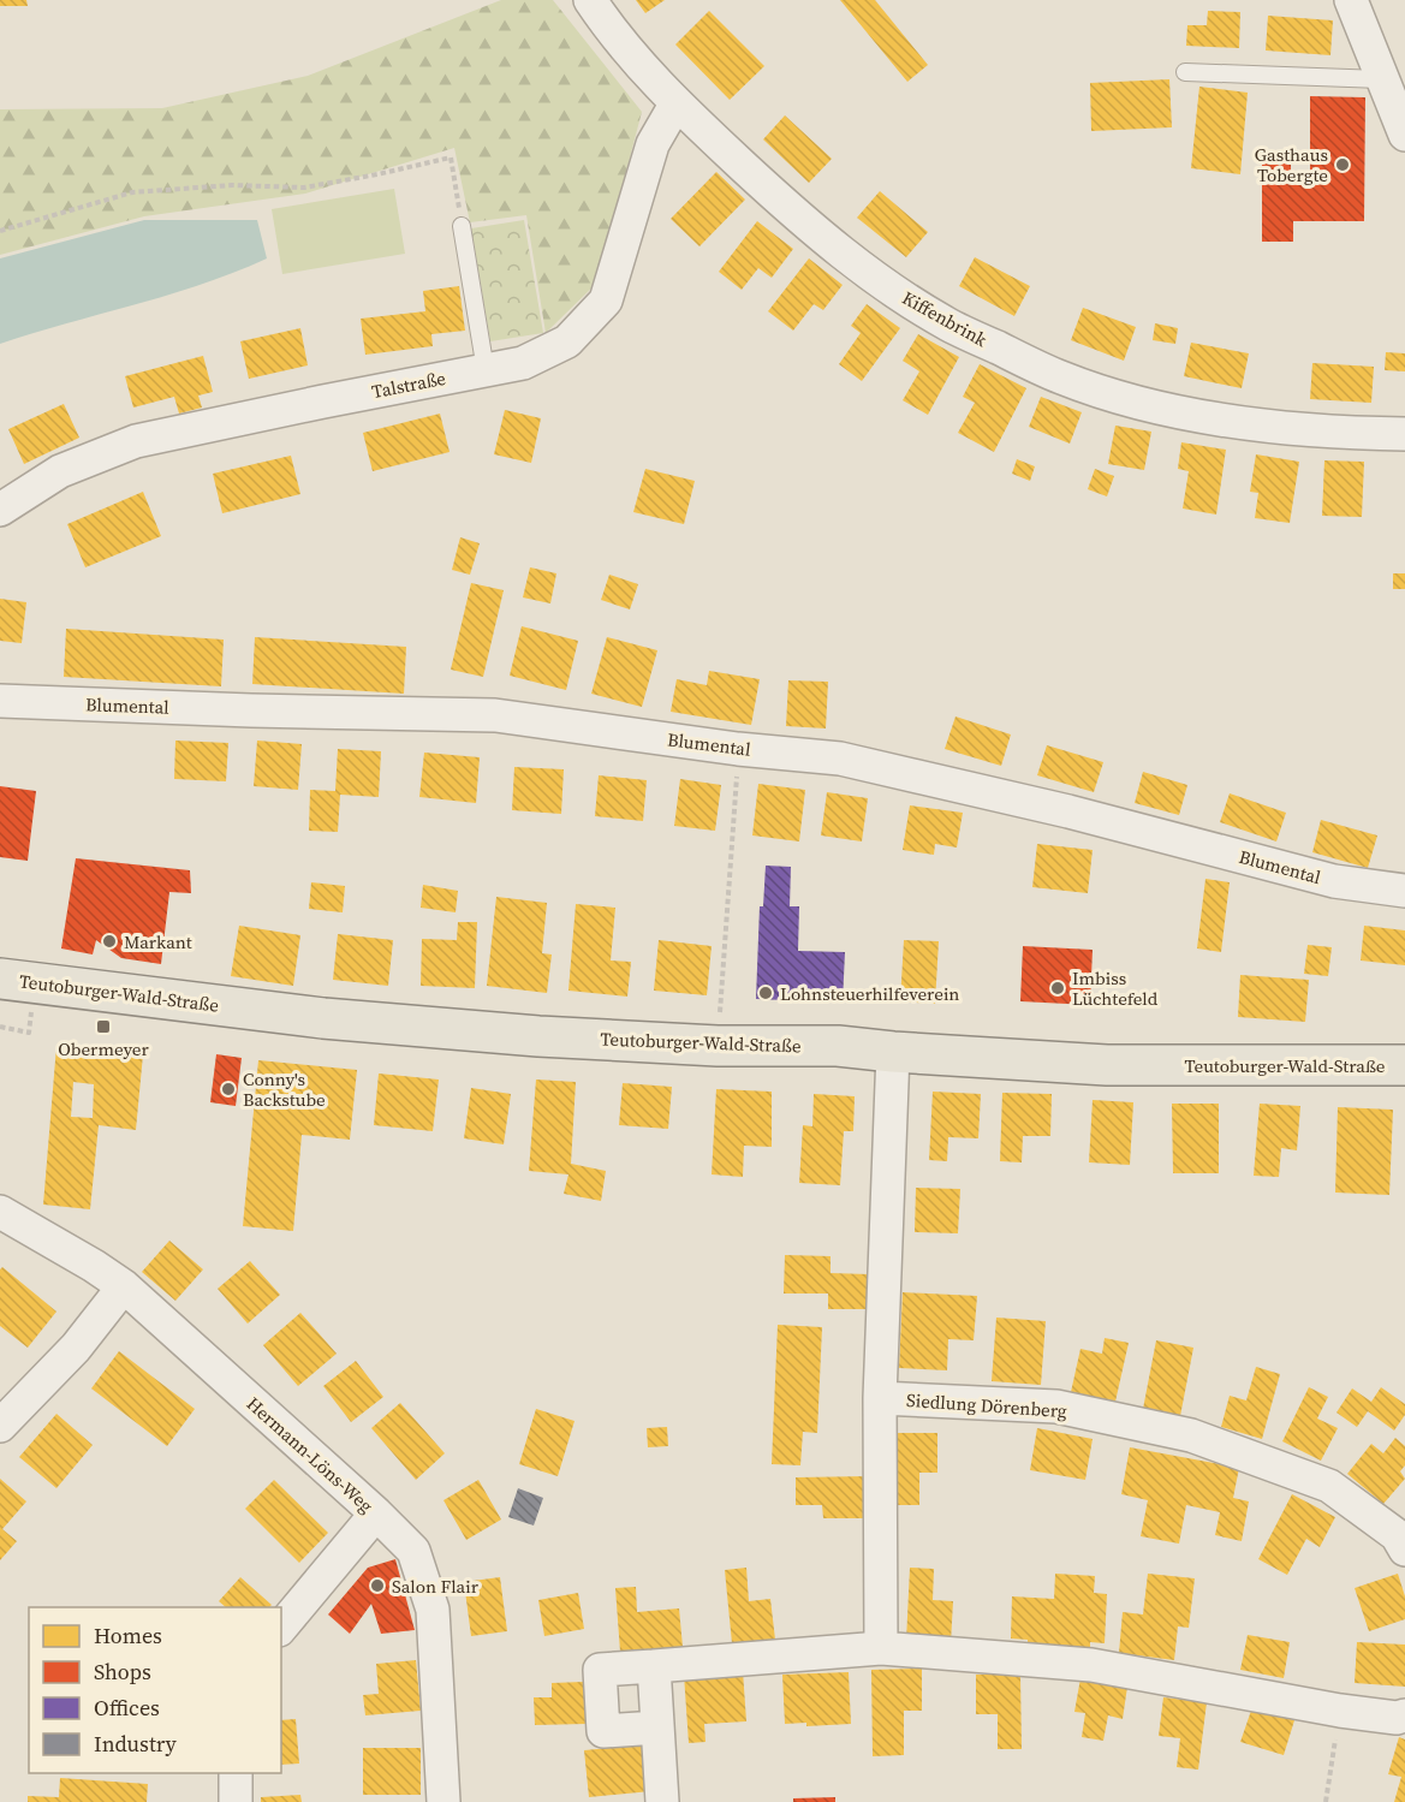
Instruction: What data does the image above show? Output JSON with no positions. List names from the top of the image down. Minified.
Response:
{"streets":{"main road":["Teutoburger-Wald-Straße"],"street":["Kiffenbrink","Talstraße","Blumental","Siedlung Dörenberg","Hermann-Löns-Weg"]},"crossings":[["Kiffenbrink","Talstraße"],["Teutoburger-Wald-Straße","Siedlung Dörenberg"]],"places":{"other":["Gasthaus Tobergte","Markant","Imbiss Lüchtefeld","Lohnsteuerhilfeverein","Conny's Backstube","Salon Flair"],"transit":["Obermeyer"]},"legend":["Homes","Shops","Offices","Industry"]}
